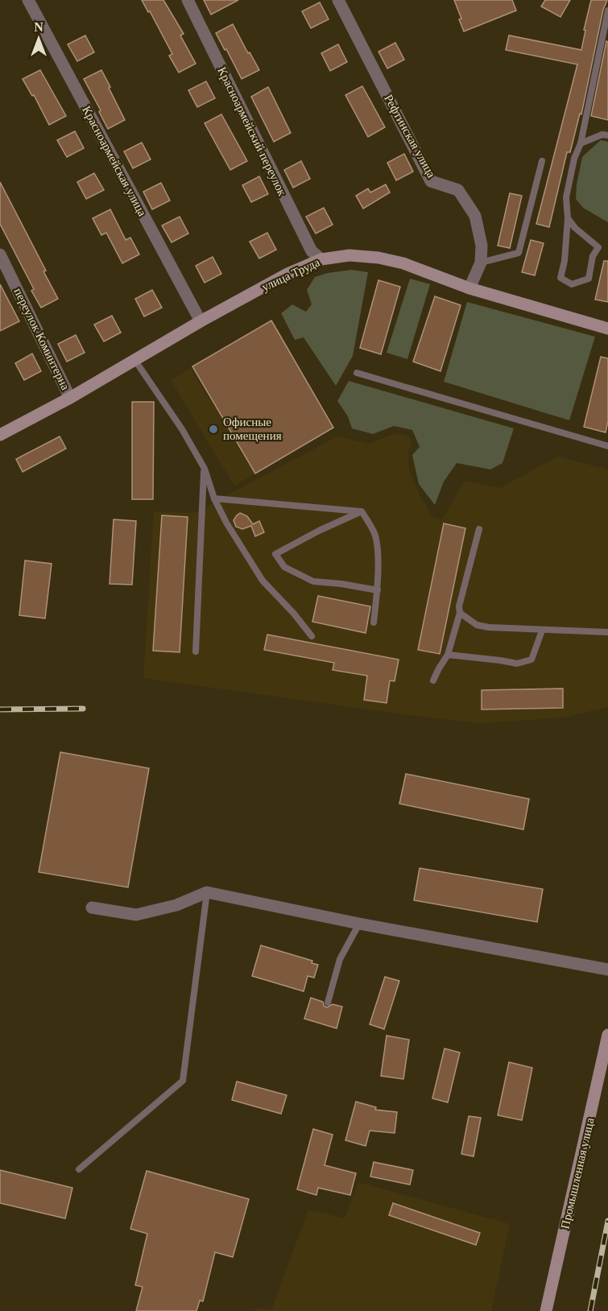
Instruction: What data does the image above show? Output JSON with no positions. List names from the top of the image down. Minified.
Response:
{"streets":{"street":["Красноармейский переулок","Рефтинская улица","Красноармейская улица","улица Труда","переулок Коминтерна","Промышленная улица"]},"crossings":[["Красноармейский переулок","улица Труда"],["Рефтинская улица","улица Труда"],["Красноармейская улица","улица Труда"],["улица Труда","переулок Коминтерна"]],"places":["Офисные помещения"],"north":"top"}
